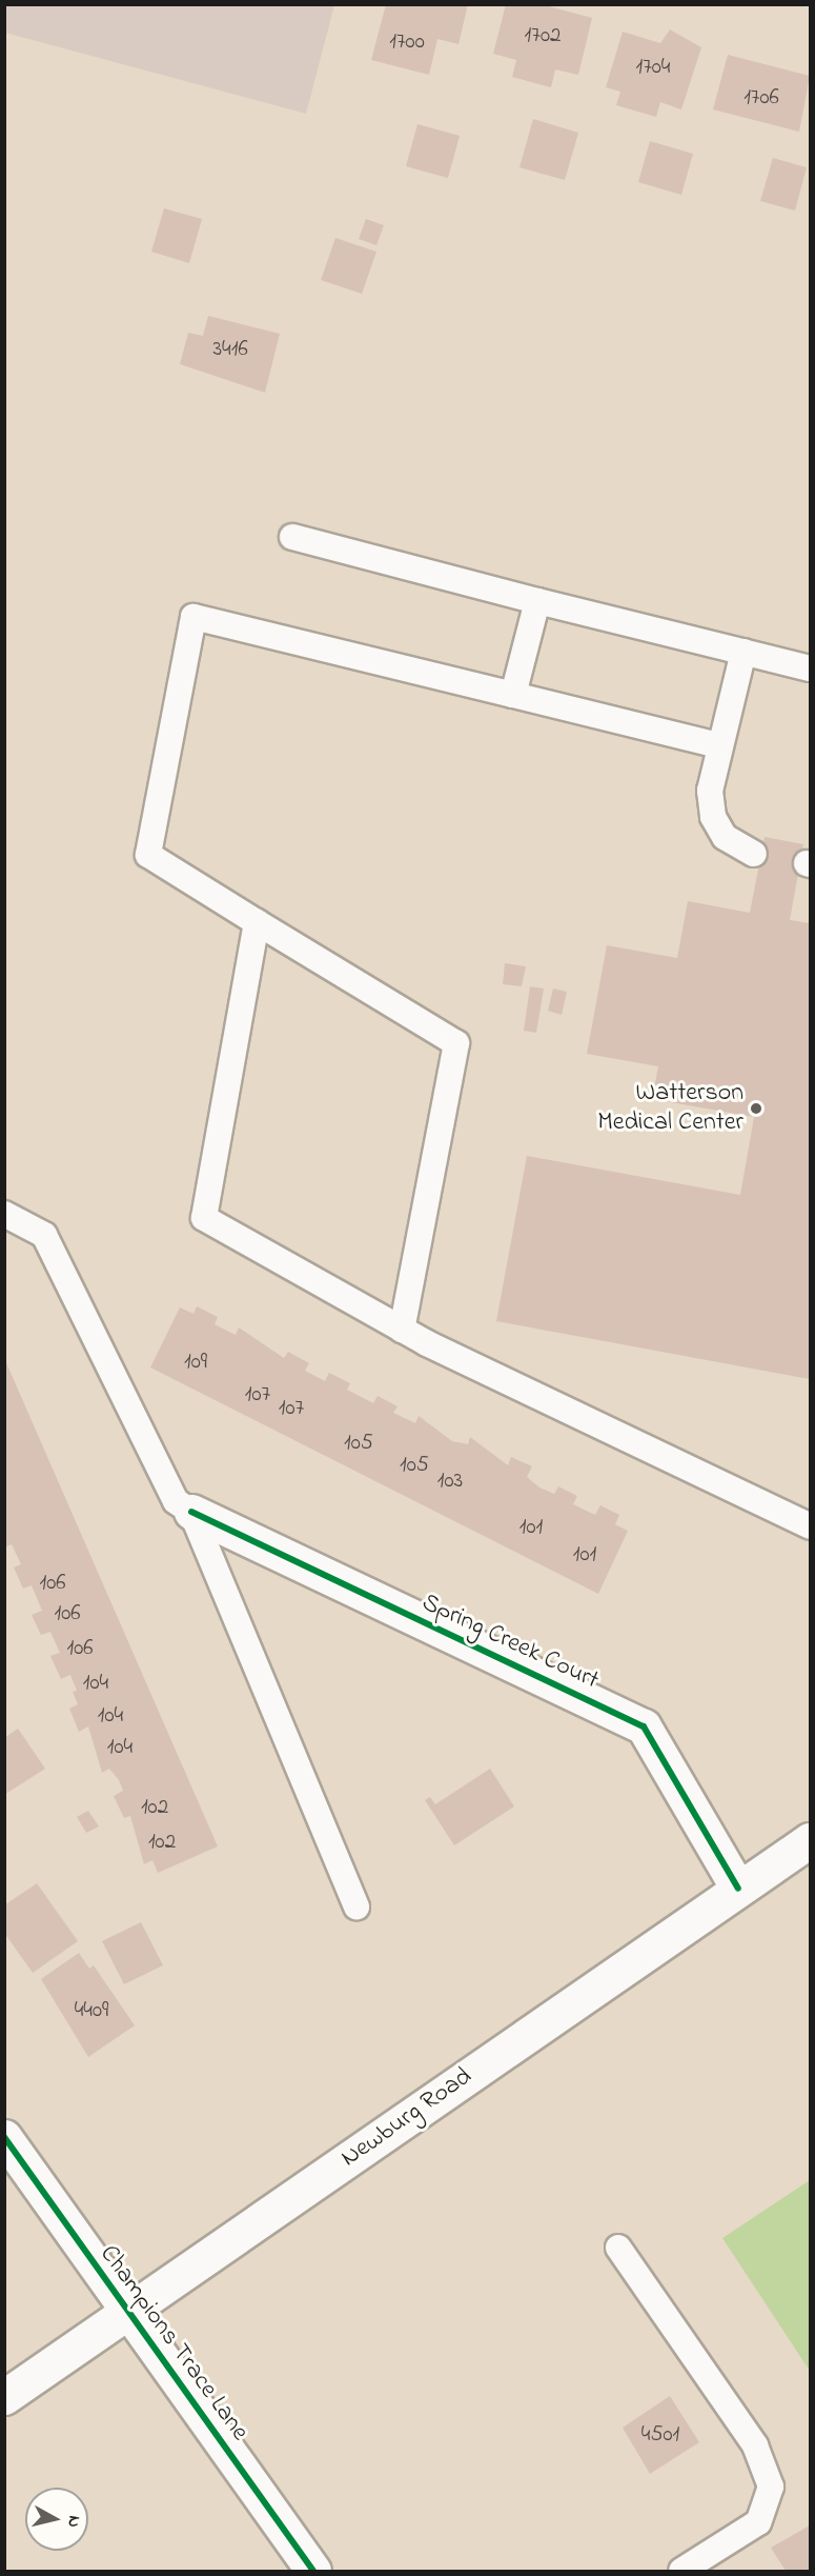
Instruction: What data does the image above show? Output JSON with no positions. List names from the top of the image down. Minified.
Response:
{"streets":{"street":["Spring Creek Court","Newburg Road","Champions Trace Lane"]},"crossings":[["Spring Creek Court","Newburg Road"],["Newburg Road","Champions Trace Lane"]],"places":["Watterson Medical Center"],"house_numbers":["1702","1700","1704","1706","3416","109","107","107","105","105","103","101","101","106","106","106","104","104","104","102","102","4409","4501"],"north":"right"}
